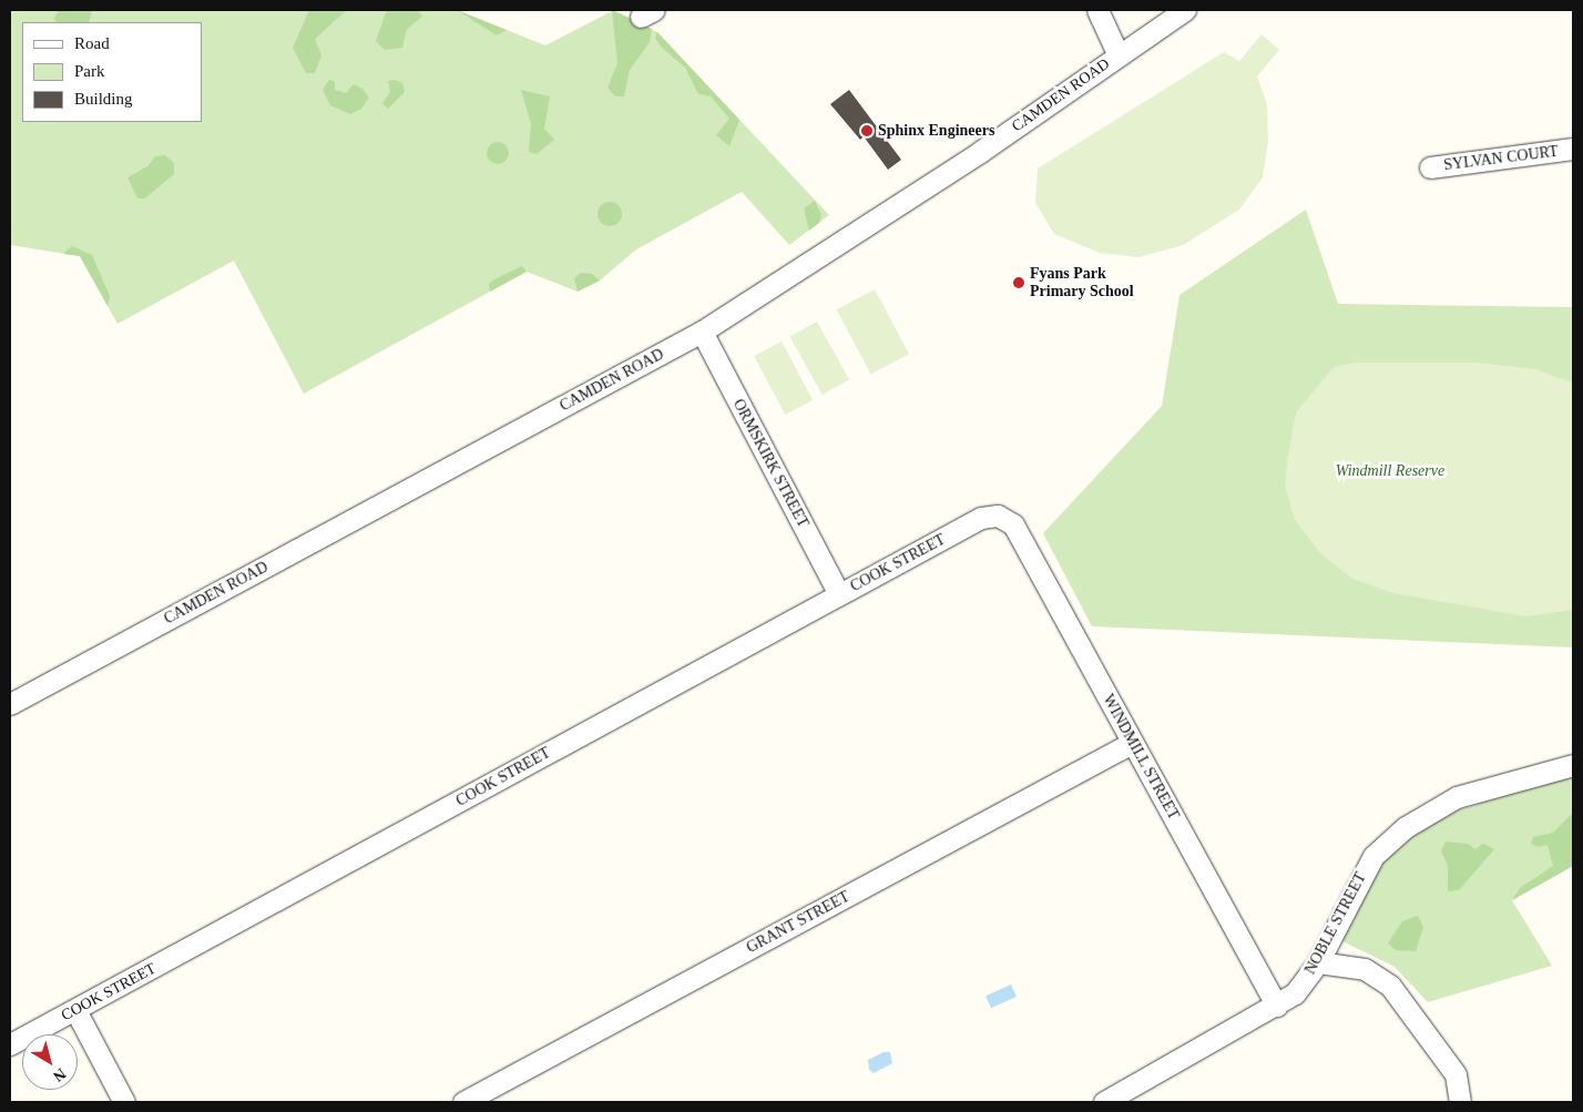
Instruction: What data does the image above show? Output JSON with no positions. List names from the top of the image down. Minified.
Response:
{"streets":{"street":["CAMDEN ROAD","SYLVAN COURT","ORMSKIRK STREET","COOK STREET","WINDMILL STREET","GRANT STREET","NOBLE STREET"]},"crossings":[["CAMDEN ROAD","ORMSKIRK STREET"],["ORMSKIRK STREET","COOK STREET"],["COOK STREET","WINDMILL STREET"],["WINDMILL STREET","GRANT STREET"],["WINDMILL STREET","NOBLE STREET"]],"parks":["Windmill Reserve"],"places":["Sphinx Engineers","Fyans Park Primary School"],"legend":["Road","Park","Building"],"north":"bottom right"}
